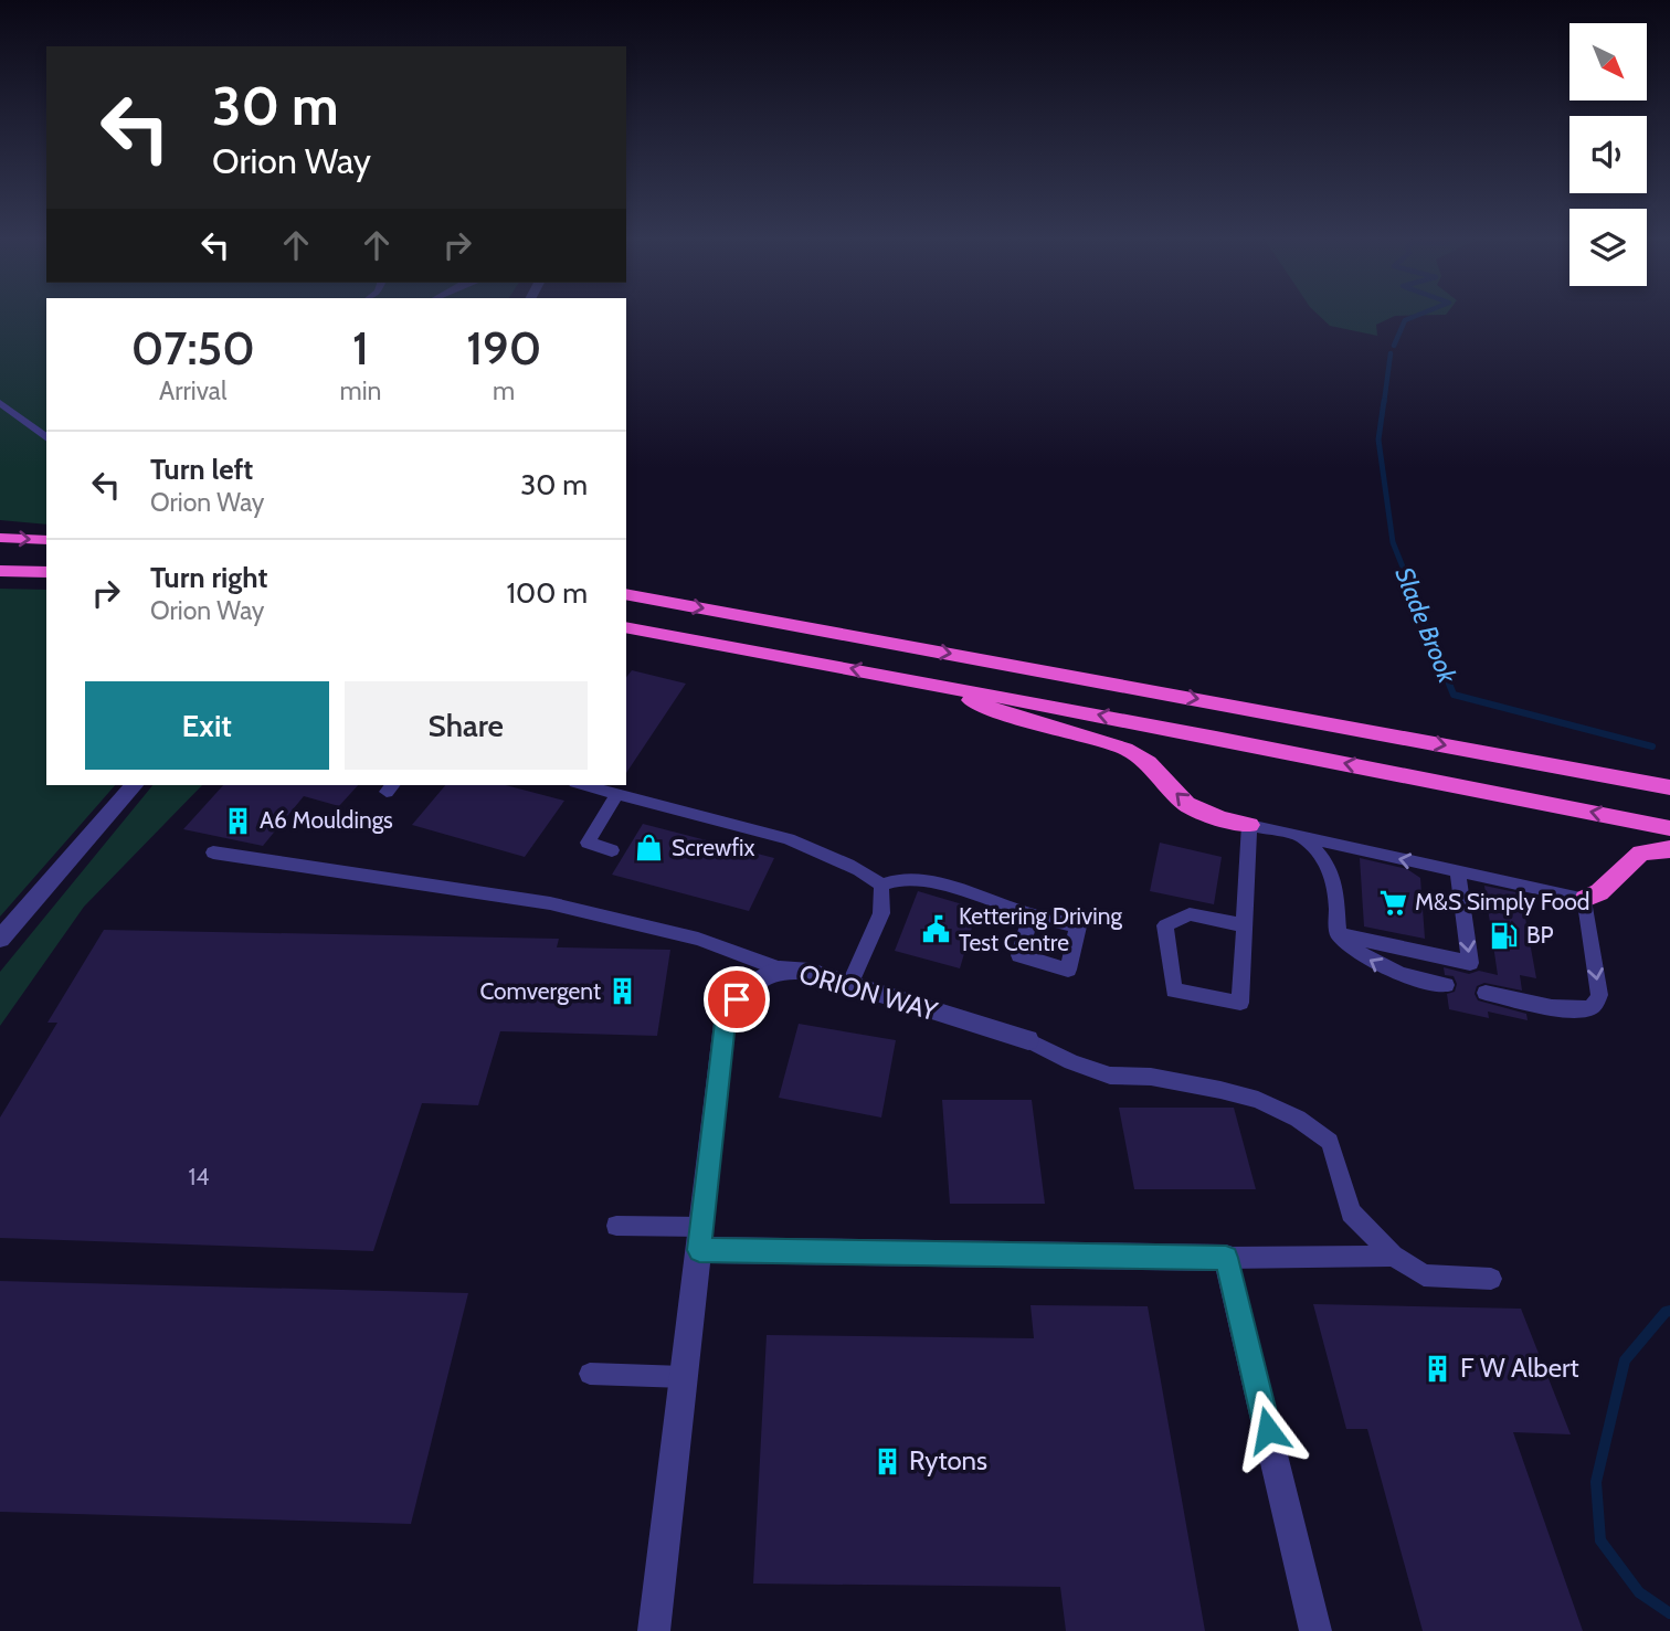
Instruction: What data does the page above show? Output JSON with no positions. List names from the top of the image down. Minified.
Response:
{"streets":{"street":["ORION WAY"]},"water":["Slade Brook"],"places":{"building":["A6 Mouldings","Comvergent","F W Albert","Rytons"],"shop":["Screwfix"],"supermarket":["M&S Simply Food"],"public building":["Kettering Driving Test Centre"],"fuel station":["BP"]},"house_numbers":["14"],"north":"bottom right","page":{"turn":["30 m","Orion Way"],"eta":["07:50","Arrival","1","min","190","m"],"list":[{"name":"Turn left","note":"Orion Way","value":"30 m"},{"name":"Turn right","note":"Orion Way","value":"100 m"}],"buttons":["Exit","Share"]}}
